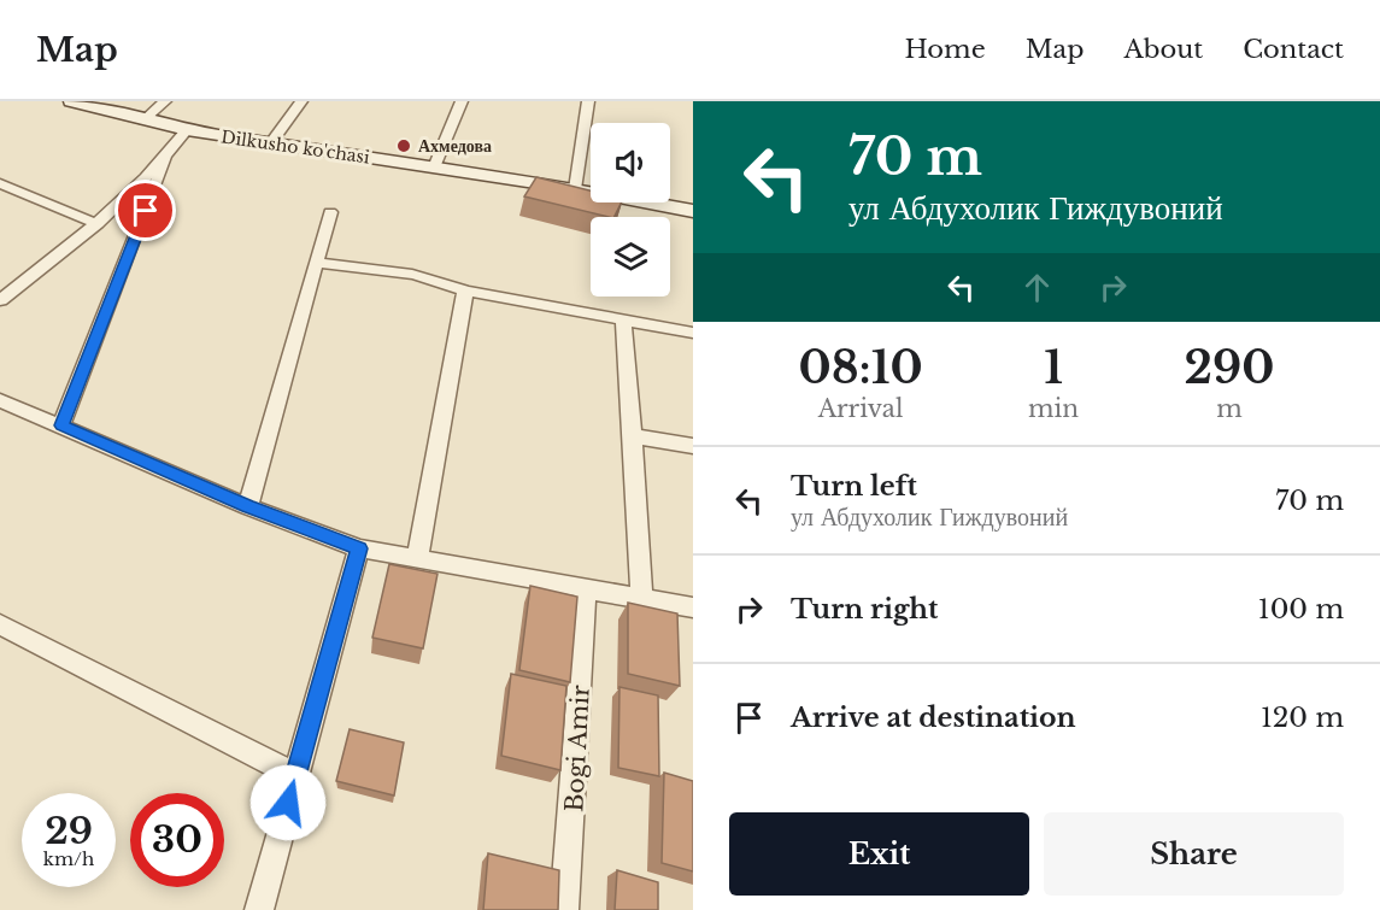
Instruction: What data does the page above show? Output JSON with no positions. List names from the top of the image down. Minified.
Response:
{"streets":{"street":["Dilkusho ko'chasi"]},"places":["Ахмедова"],"page":{"header":"Map","nav":["Home","Map","About","Contact"],"turn":["70 m","ул Абдухолик Гиждувоний"],"eta":["08:10","Arrival","1","min","290","m"],"list":[{"name":"Turn left","note":"ул Абдухолик Гиждувоний","value":"70 m"},{"name":"Turn right","value":"100 m"},{"name":"Arrive at destination","value":"120 m"}],"speed":"29 km/h","limit":"30","buttons":["Exit","Share"]}}
